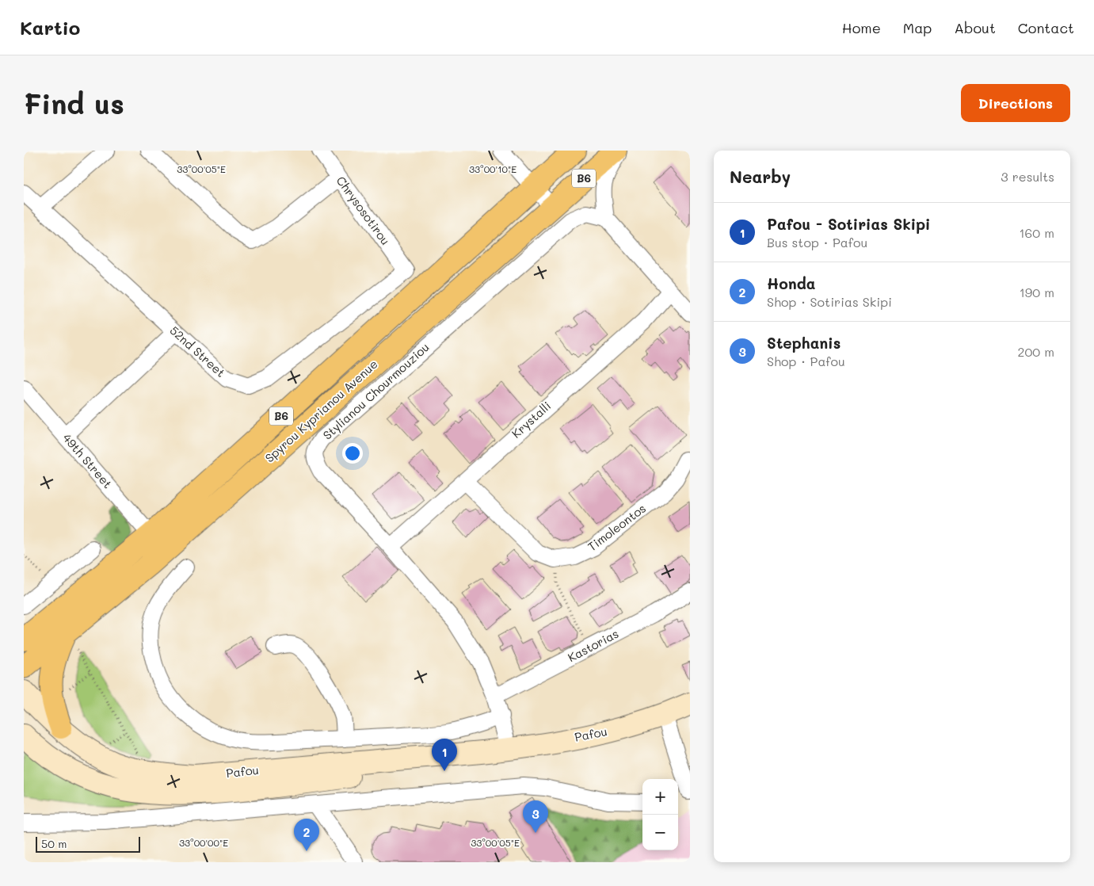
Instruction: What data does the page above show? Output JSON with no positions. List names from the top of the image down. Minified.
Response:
{"streets":{"main road":["B6","Spyrou Kyprianou Avenue","Pafou"],"street":["Chrysosotirou","52nd Street","Stylianou Chourmouziou","Krystalli","49th Street","Timoleontos","Kastorias"]},"crossings":[["Chrysosotirou","52nd Street"],["Stylianou Chourmouziou","Krystalli"],["Stylianou Chourmouziou","Kastorias"],["Stylianou Chourmouziou","Pafou"],["Spyrou Kyprianou Avenue","49th Street"]],"scale_bar":"50 m","page":{"header":"Kartio","nav":["Home","Map","About","Contact"],"buttons":"Directions","title":"Find us","heading":["Nearby","3 results"],"list":[{"mark":"1","name":"Pafou - Sotirias Skipi","note":"Bus stop · Pafou","value":"160 m"},{"mark":"2","name":"Honda","note":"Shop · Sotirias Skipi","value":"190 m"},{"mark":"3","name":"Stephanis","note":"Shop · Pafou","value":"200 m"}],"pins":["1","3","2"],"map_buttons":["+","−"],"scale":"50 m"},"coordinates":["33°00'05\"E","33°00'10\"E","33°00'00\"E"]}
